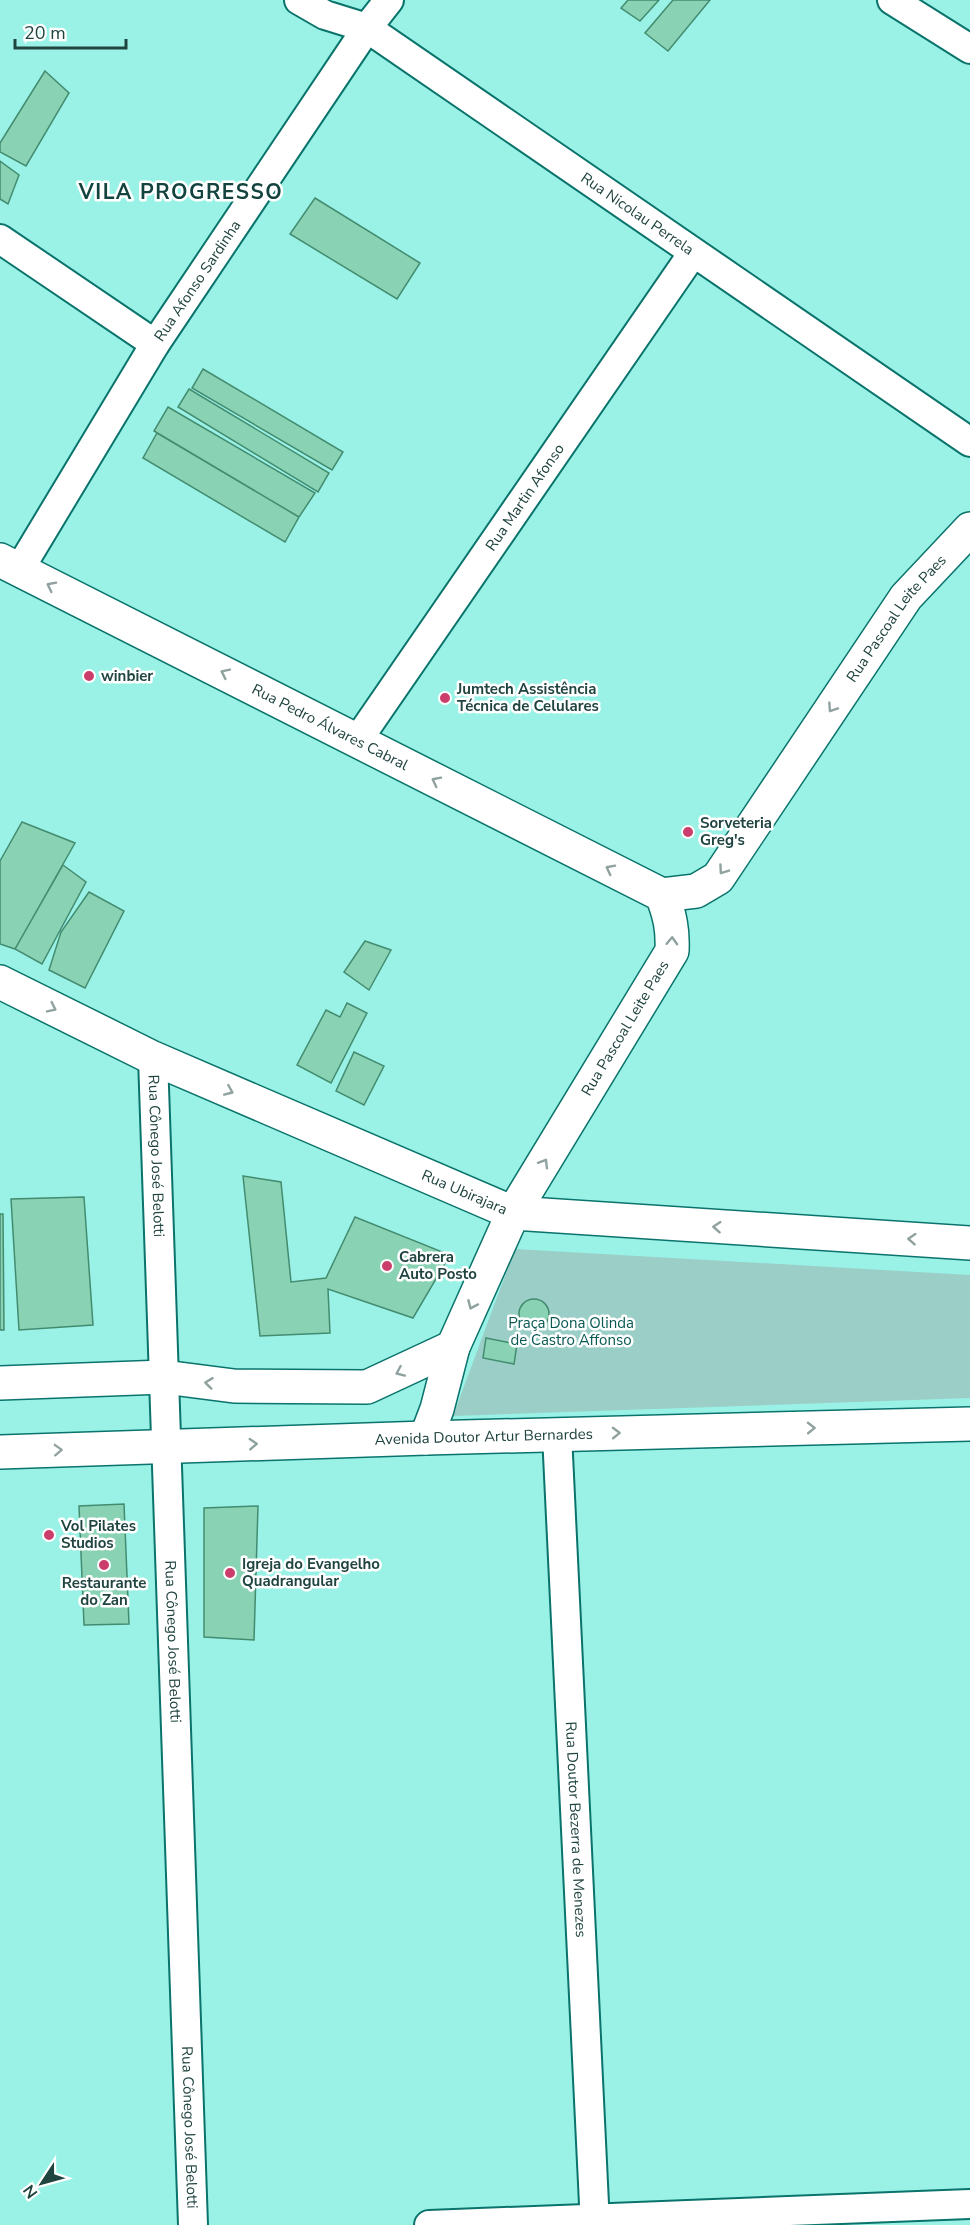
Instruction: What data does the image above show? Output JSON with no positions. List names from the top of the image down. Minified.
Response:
{"streets":{"main road":["Rua Pascoal Leite Paes","Rua Pedro Álvares Cabral","Rua Ubirajara","Avenida Doutor Artur Bernardes"],"street":["Rua Nicolau Perrela","Rua Afonso Sardinha","Rua Martin Afonso","Rua Cônego José Belotti","Rua Doutor Bezerra de Menezes"]},"crossings":[["Rua Nicolau Perrela","Rua Afonso Sardinha"],["Rua Nicolau Perrela","Rua Martin Afonso"],["Rua Afonso Sardinha","Rua Pedro Álvares Cabral"],["Rua Martin Afonso","Rua Pedro Álvares Cabral"],["Rua Pascoal Leite Paes","Rua Pedro Álvares Cabral"],["Rua Pascoal Leite Paes","Rua Ubirajara"],["Rua Pascoal Leite Paes","Avenida Doutor Artur Bernardes"],["Rua Cônego José Belotti","Rua Ubirajara"],["Rua Cônego José Belotti","Avenida Doutor Artur Bernardes"],["Avenida Doutor Artur Bernardes","Rua Doutor Bezerra de Menezes"]],"one_way":["Rua Pedro Álvares Cabral"],"districts":["VILA PROGRESSO"],"parks":["Praça Dona Olinda de Castro Affonso"],"places":["winbier","Jumtech Assistência Técnica de Celulares","Sorveteria Greg's","Cabrera Auto Posto","Vol Pilates Studios","Restaurante do Zan","Igreja do Evangelho Quadrangular"],"scale_bar":"20 m","north":"bottom left"}
